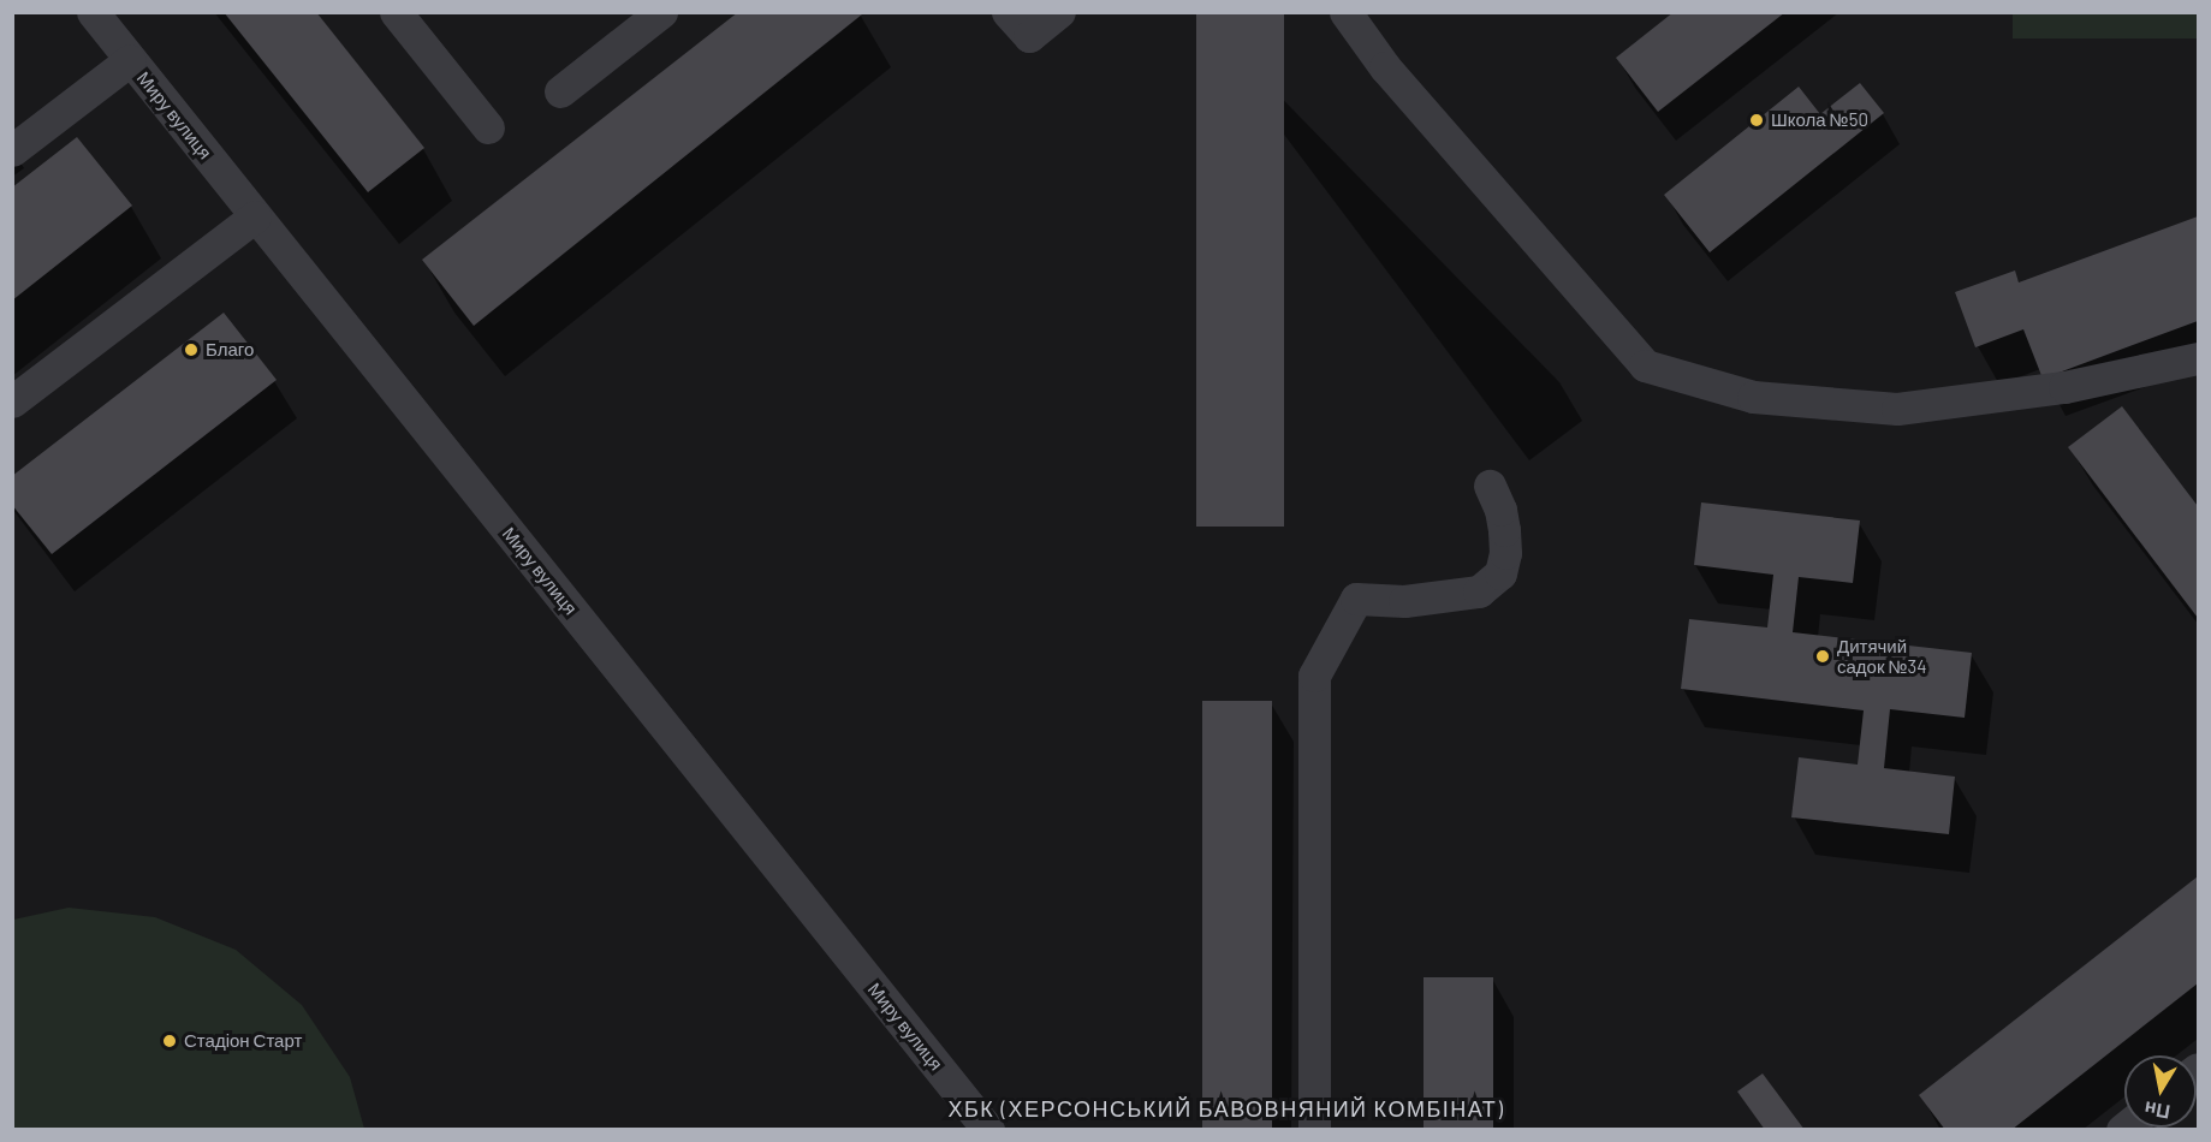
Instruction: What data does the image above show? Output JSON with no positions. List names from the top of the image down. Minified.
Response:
{"streets":{"street":["Миру вулиця"]},"districts":["ХБК (ХЕРСОНСЬКИЙ БАВОВНЯНИЙ КОМБІНАТ)"],"places":["Школа №50","Благо","Дитячий садок №34","Стадіон Старт"],"north":"bottom"}
